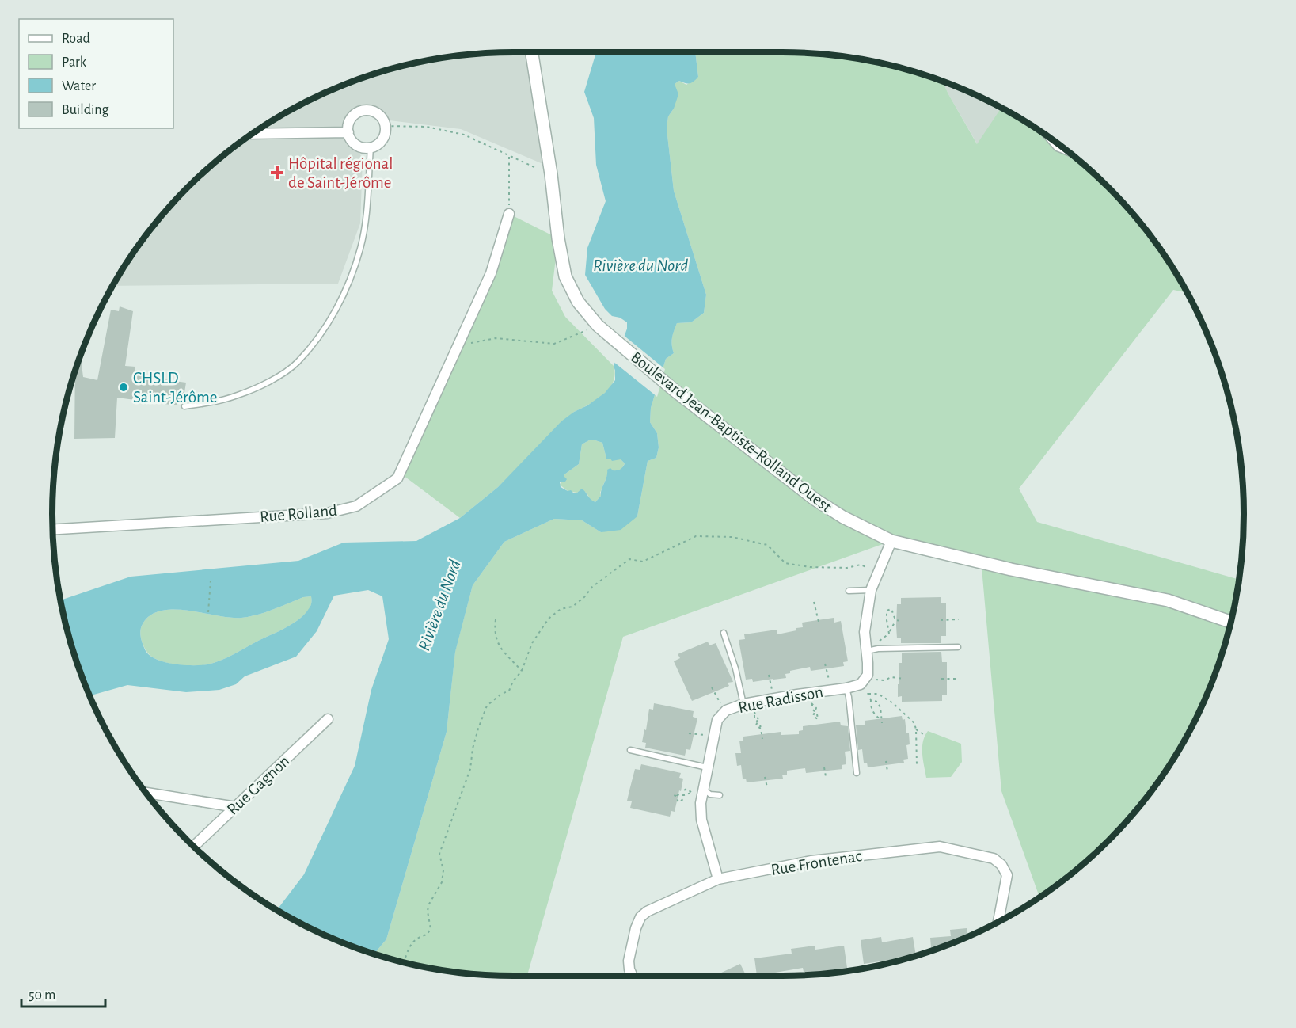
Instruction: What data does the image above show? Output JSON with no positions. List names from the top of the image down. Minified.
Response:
{"streets":{"street":["Boulevard Jean-Baptiste-Rolland Ouest","Rue Rolland","Rue Radisson","Rue Gagnon","Rue Frontenac"]},"crossings":[["Rue Radisson","Rue Frontenac"]],"water":["Rivière du Nord"],"places":{"health":["Hôpital régional de Saint-Jérôme"],"other":["CHSLD Saint-Jérôme"]},"legend":["Road","Park","Water","Building"],"scale_bar":"50 m"}
